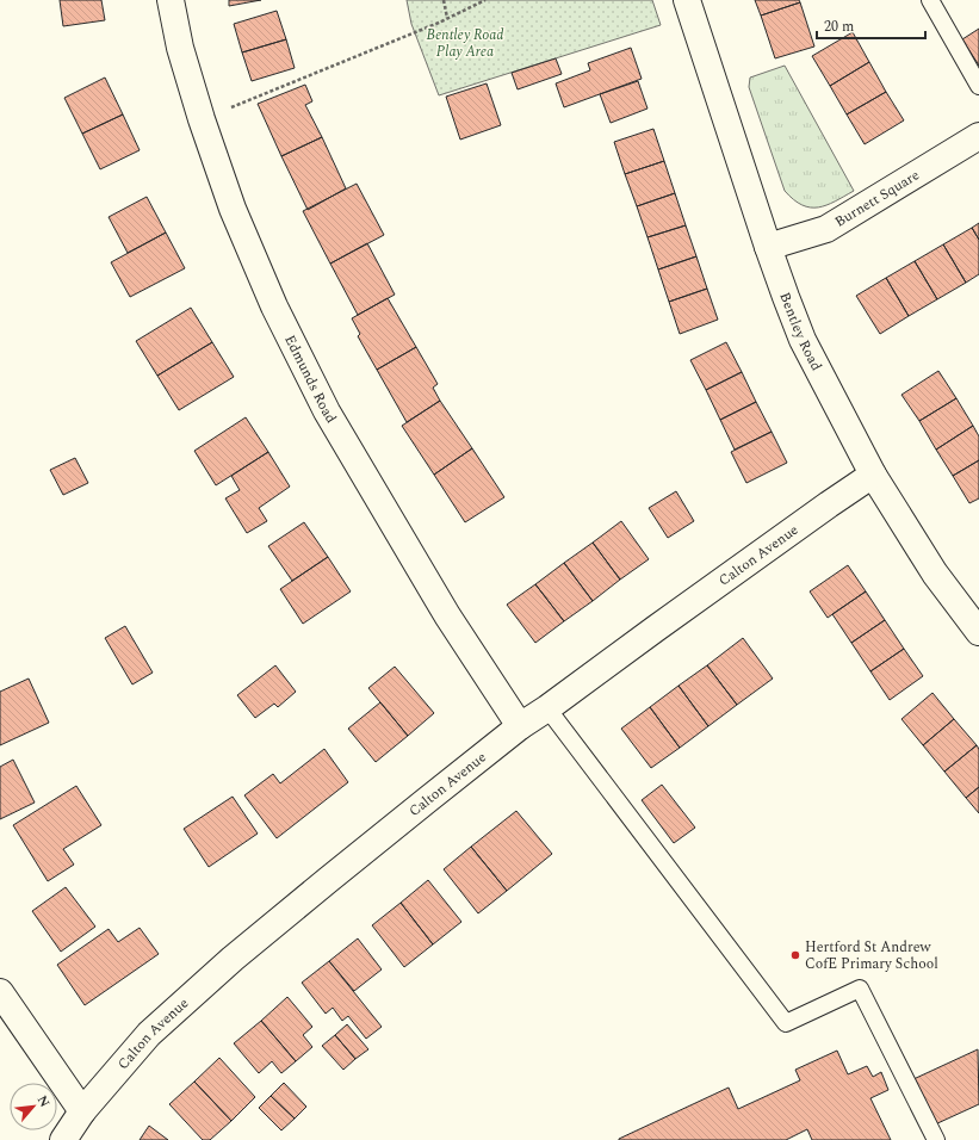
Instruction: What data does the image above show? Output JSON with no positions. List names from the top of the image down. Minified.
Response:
{"streets":{"street":["Burnett Square","Bentley Road","Edmunds Road","Calton Avenue"]},"crossings":[["Burnett Square","Bentley Road"],["Bentley Road","Calton Avenue"],["Edmunds Road","Calton Avenue"]],"parks":["Bentley Road Play Area"],"places":["Hertford St Andrew CofE Primary School"],"scale_bar":"20 m","north":"top right"}
